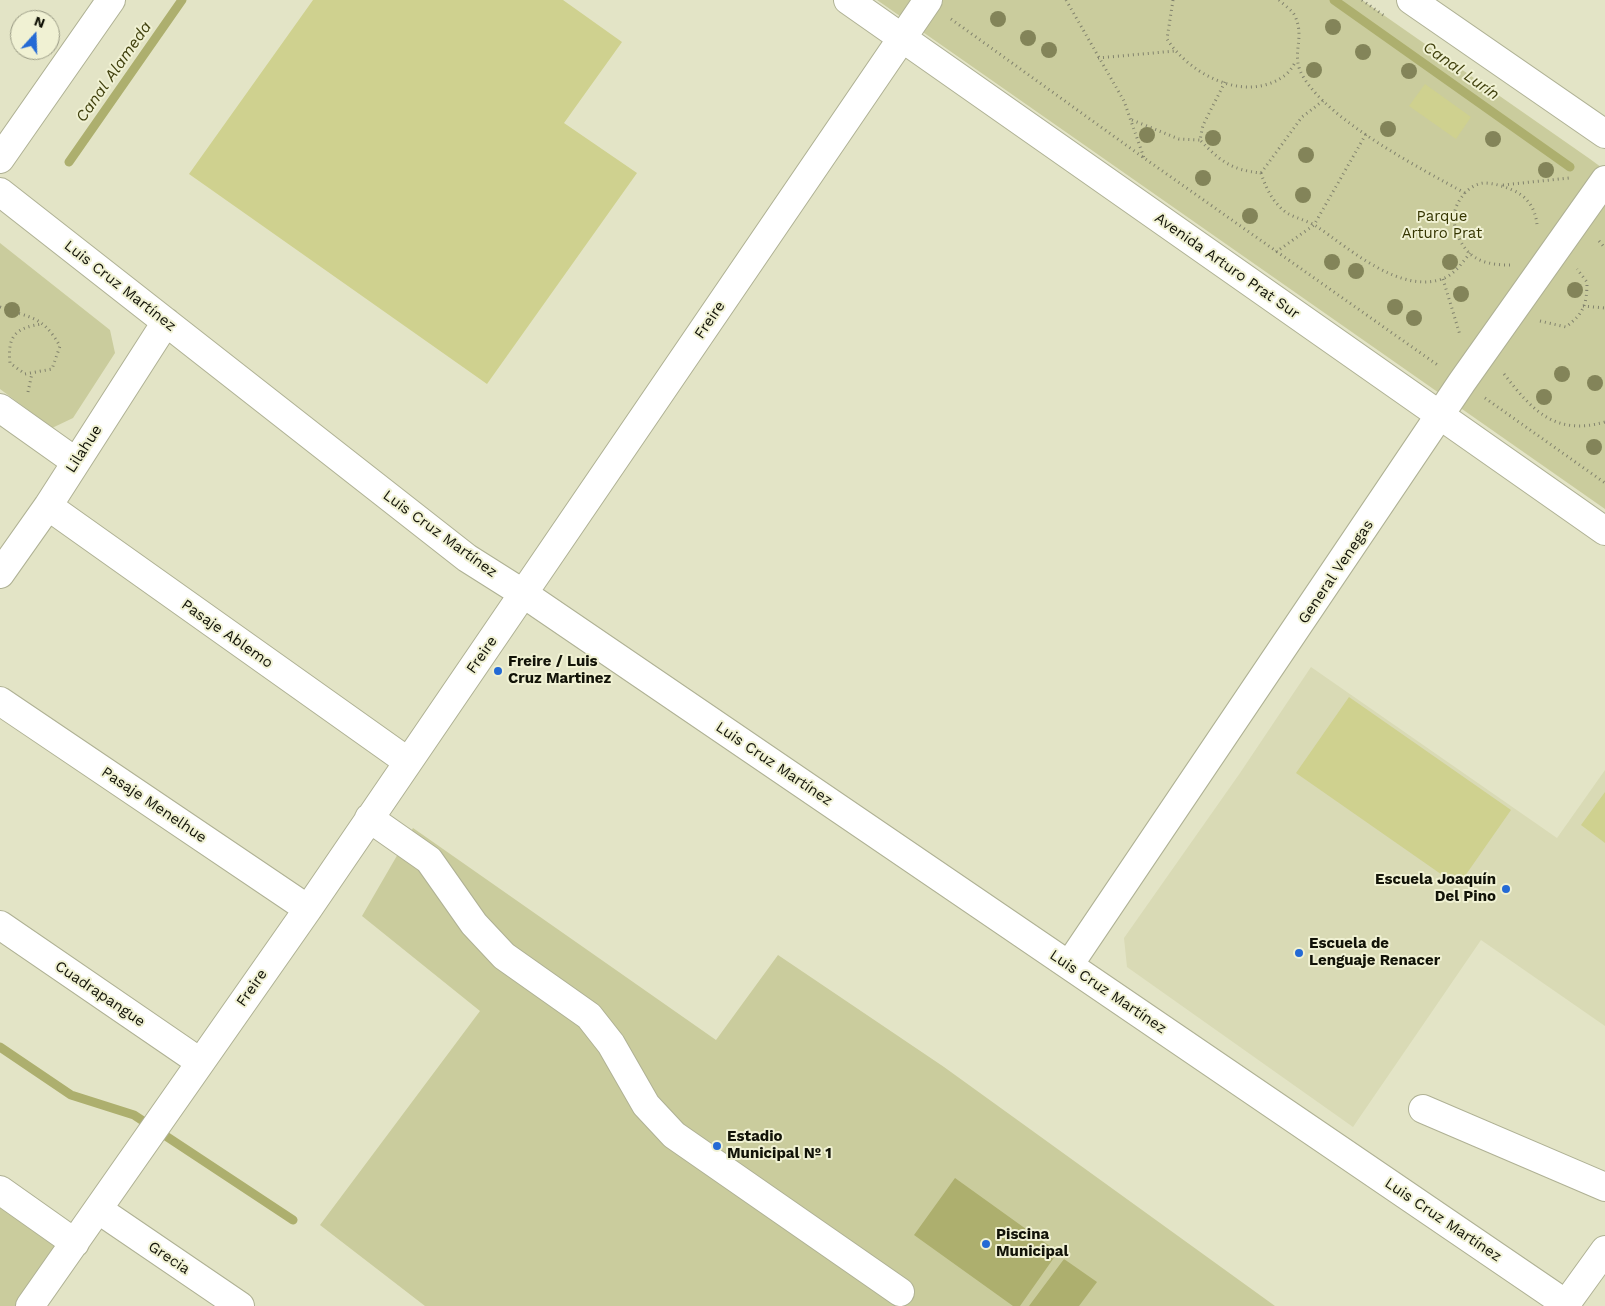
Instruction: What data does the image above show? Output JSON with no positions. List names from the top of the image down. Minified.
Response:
{"streets":{"street":["Avenida Arturo Prat Sur","Luis Cruz Martínez","Freire","Lilahue","General Venegas","Pasaje Ablemo","Pasaje Menelhue","Cuadrapangue","Grecia"]},"crossings":[["Avenida Arturo Prat Sur","Freire"],["Avenida Arturo Prat Sur","General Venegas"],["Luis Cruz Martínez","Freire"],["Luis Cruz Martínez","Lilahue"],["Luis Cruz Martínez","General Venegas"],["Freire","Pasaje Ablemo"],["Freire","Pasaje Menelhue"],["Freire","Cuadrapangue"],["Freire","Grecia"],["Lilahue","Pasaje Ablemo"]],"water":["Canal Lurín","Canal Alameda"],"parks":["Parque Arturo Prat"],"places":["Freire / Luis Cruz Martinez","Escuela Joaquín Del Pino","Escuela de Lenguaje Renacer","Estadio Municipal Nº 1","Piscina Municipal"],"north":"top"}
